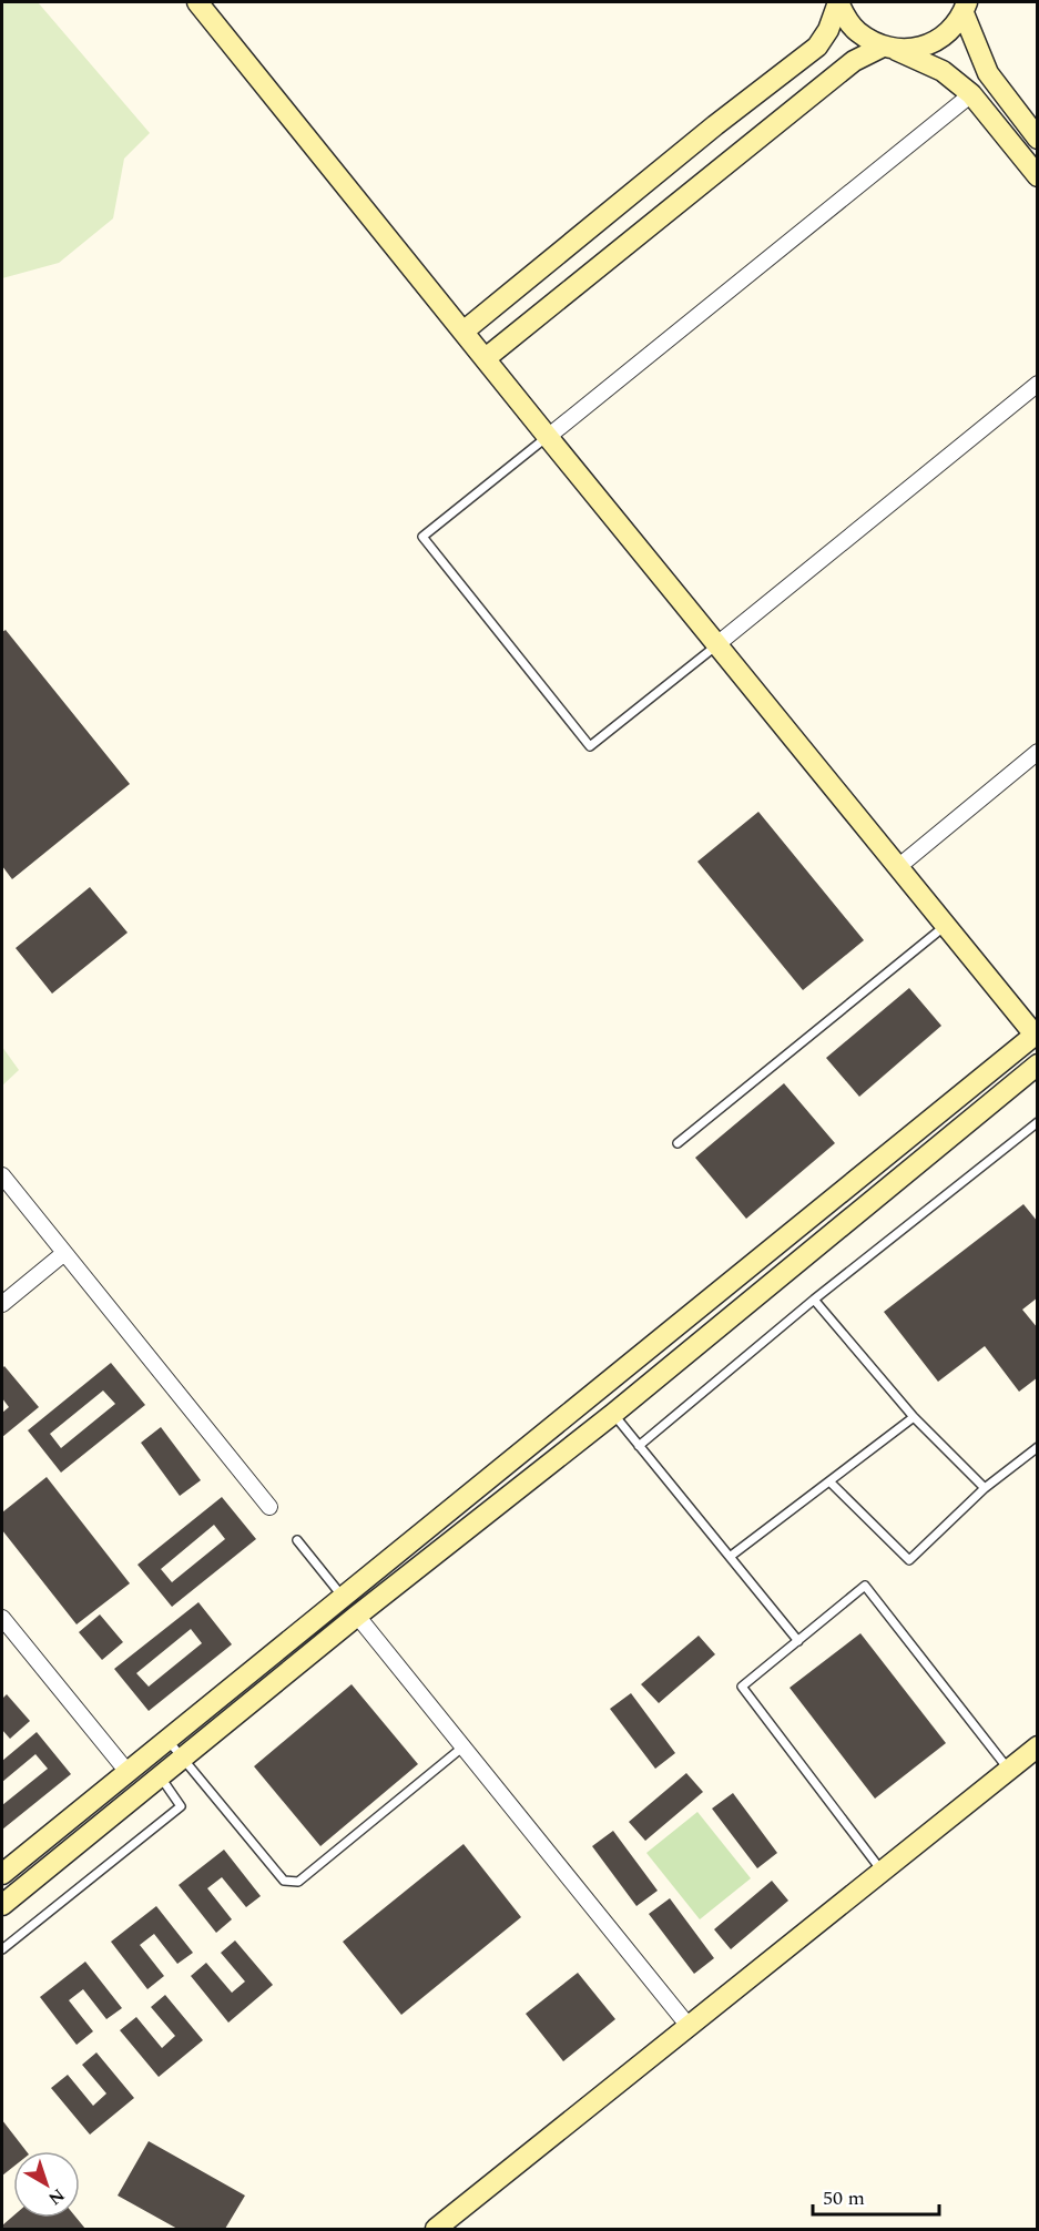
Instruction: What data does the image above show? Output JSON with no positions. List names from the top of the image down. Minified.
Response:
{"scale_bar":"50 m","north":"bottom right"}
